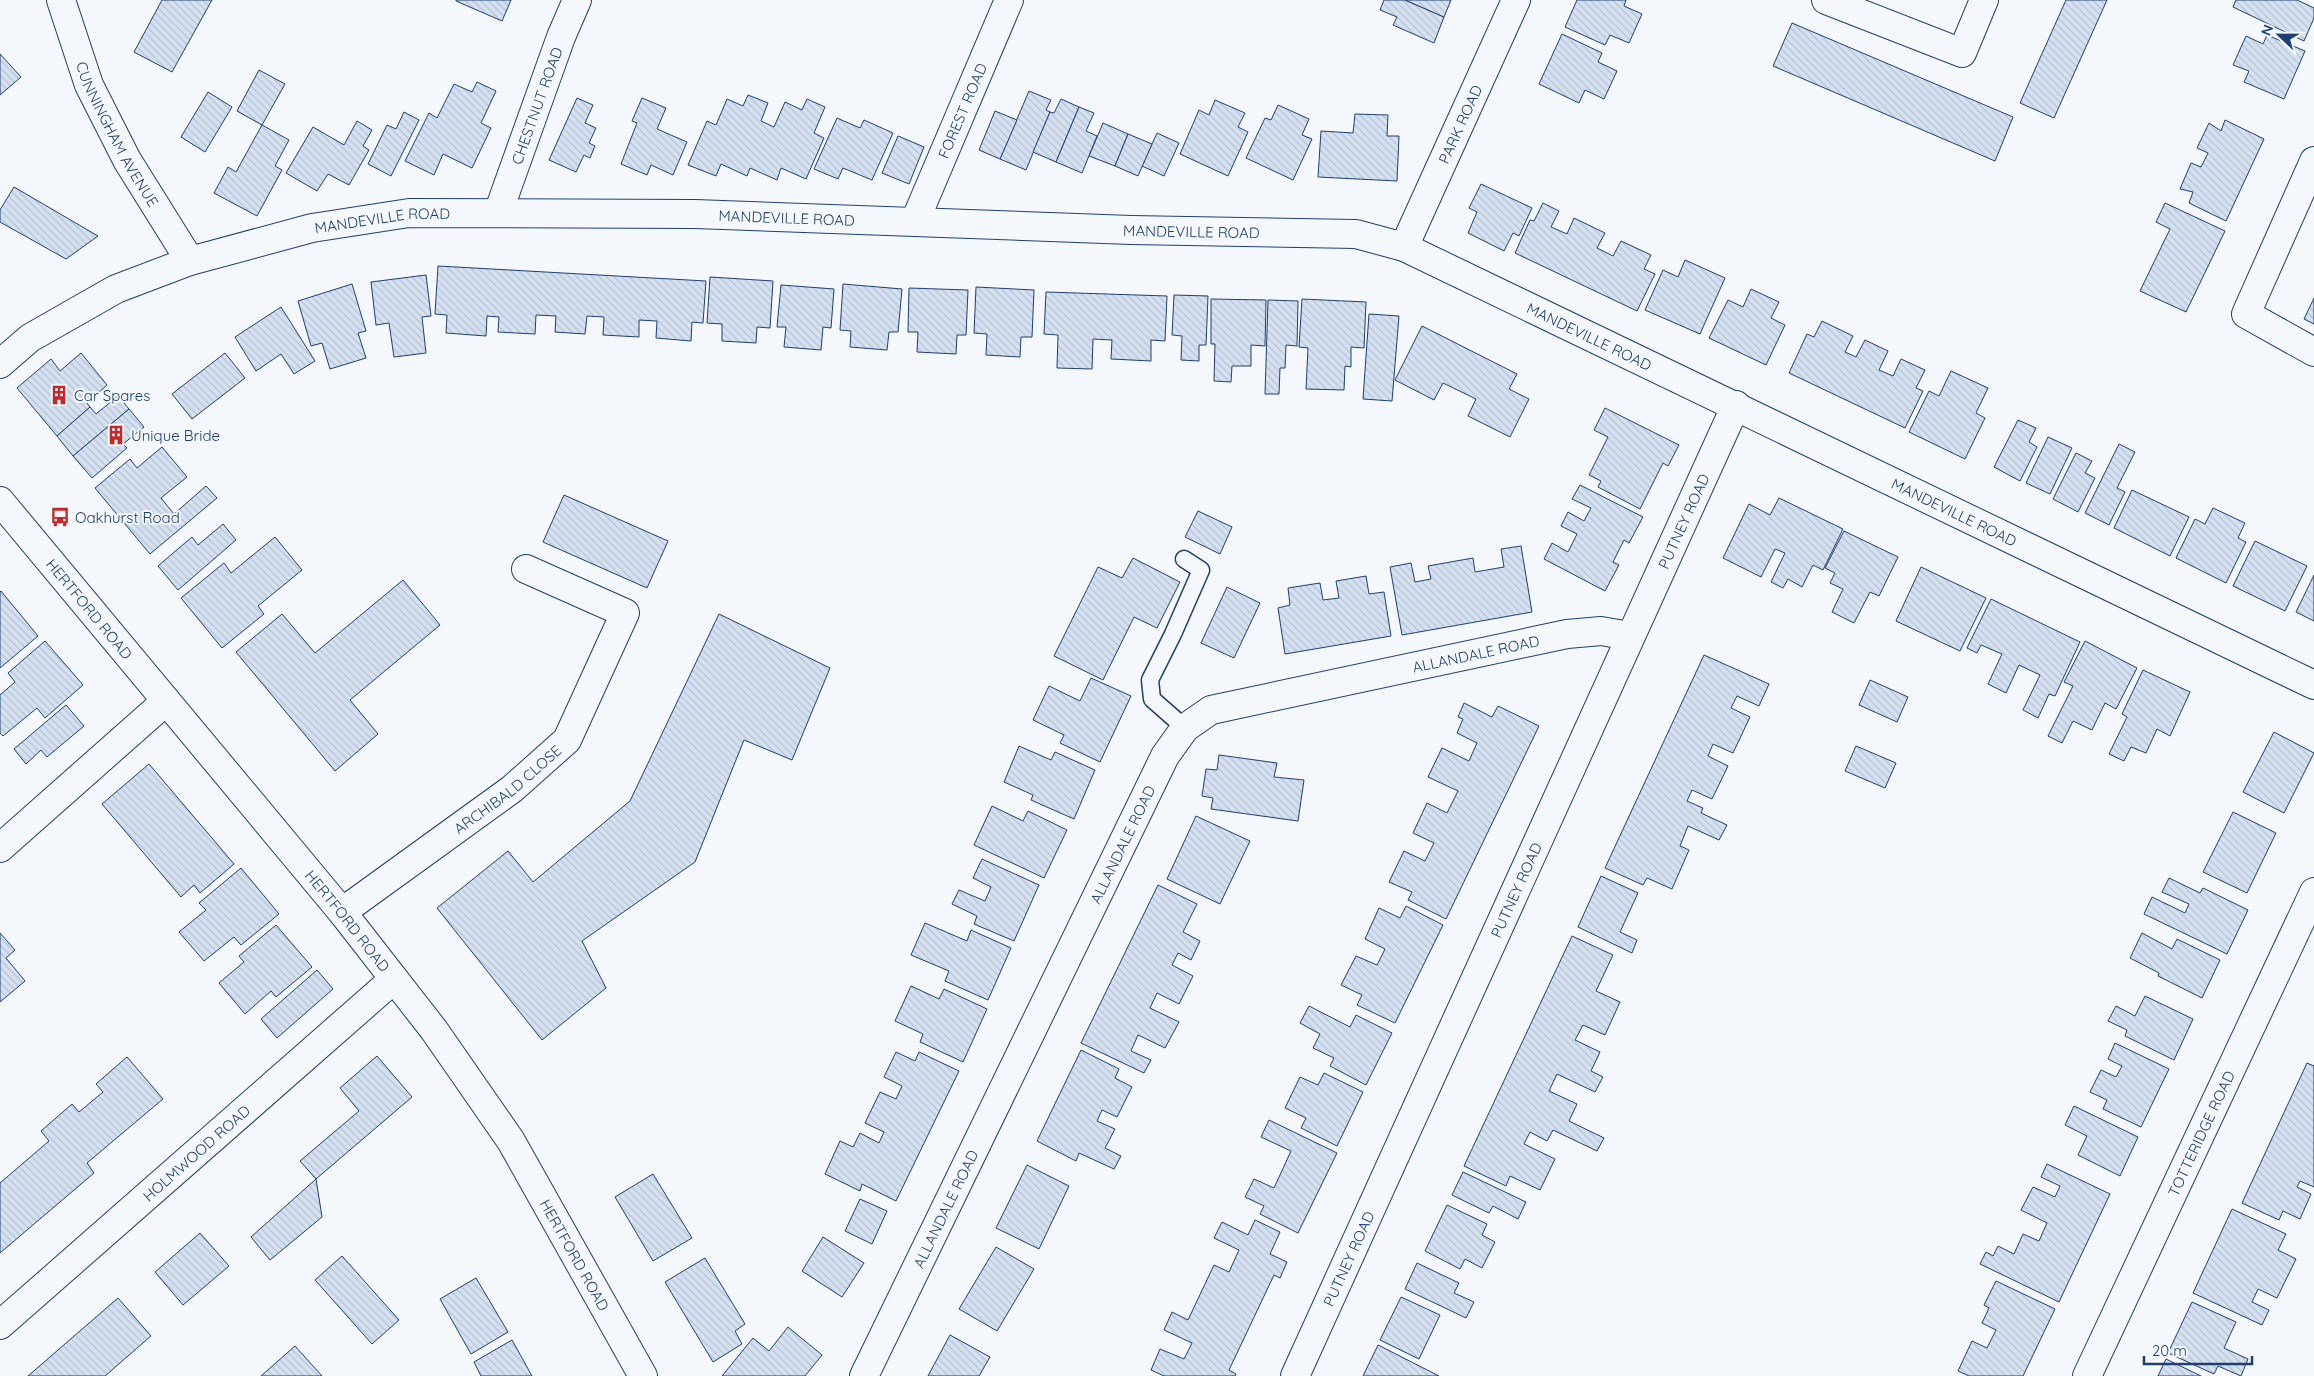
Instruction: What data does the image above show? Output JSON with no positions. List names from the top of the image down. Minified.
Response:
{"streets":{"street":["CHESTNUT ROAD","FOREST ROAD","PARK ROAD","CUNNINGHAM AVENUE","MANDEVILLE ROAD","PUTNEY ROAD","HERTFORD ROAD","ALLANDALE ROAD","ARCHIBALD CLOSE","TOTTERIDGE ROAD","HOLMWOOD ROAD"]},"crossings":[["CHESTNUT ROAD","MANDEVILLE ROAD"],["FOREST ROAD","MANDEVILLE ROAD"],["PARK ROAD","MANDEVILLE ROAD"],["CUNNINGHAM AVENUE","MANDEVILLE ROAD"],["MANDEVILLE ROAD","PUTNEY ROAD"],["PUTNEY ROAD","ALLANDALE ROAD"],["HERTFORD ROAD","ARCHIBALD CLOSE"],["HERTFORD ROAD","HOLMWOOD ROAD"]],"places":{"building":["Car Spares","Unique Bride"],"bus stop":["Oakhurst Road"]},"scale_bar":"20 m","north":"left"}
